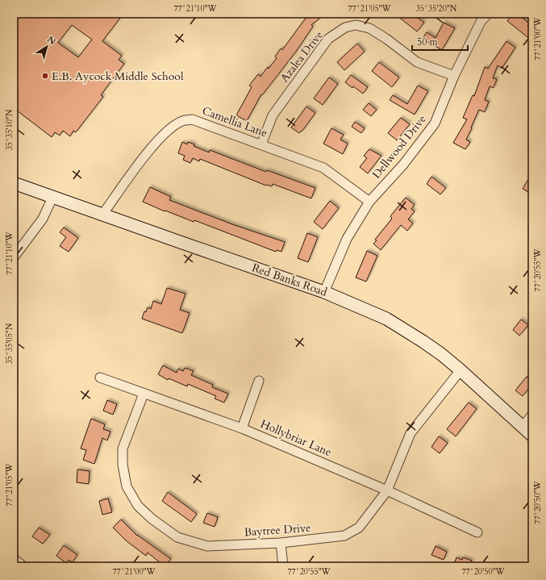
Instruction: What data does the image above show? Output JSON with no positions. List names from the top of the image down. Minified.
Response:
{"streets":{"street":["Azalea Drive","Camellia Lane","Dellwood Drive","Red Banks Road","Hollybriar Lane","Baytree Drive"]},"crossings":[["Azalea Drive","Camellia Lane"],["Azalea Drive","Dellwood Drive"],["Camellia Lane","Dellwood Drive"],["Camellia Lane","Red Banks Road"],["Dellwood Drive","Red Banks Road"],["Red Banks Road","Baytree Drive"],["Hollybriar Lane","Baytree Drive"]],"places":["E.B. Aycock Middle School"],"scale_bar":"50 m","north":"top right","coordinates":["77°21'10\"W","77°21'05\"W","35°35'20\"N","77°21'00\"W","35°35'10\"N","77°20'55\"W","35°35'05\"N","77°20'50\"W"]}
